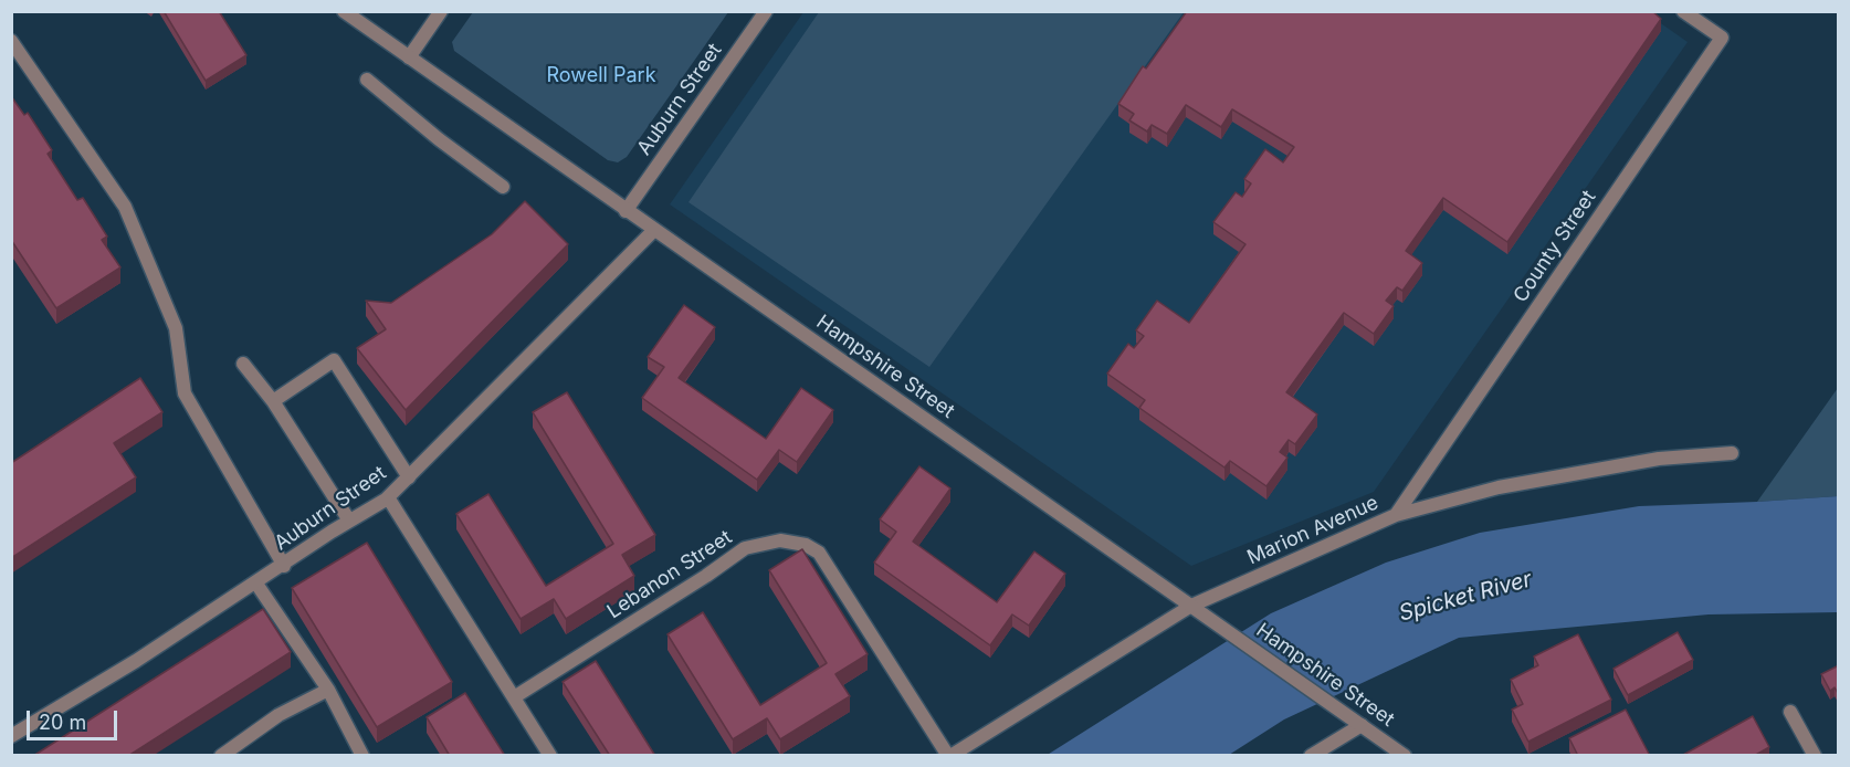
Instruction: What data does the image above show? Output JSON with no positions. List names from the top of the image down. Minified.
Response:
{"streets":{"street":["Auburn Street","County Street","Hampshire Street","Marion Avenue","Lebanon Street"]},"crossings":[["Auburn Street","Hampshire Street"],["County Street","Marion Avenue"],["Hampshire Street","Marion Avenue"],["Marion Avenue","Lebanon Street"]],"water":["Spicket River"],"parks":["Rowell Park"],"scale_bar":"20 m"}
